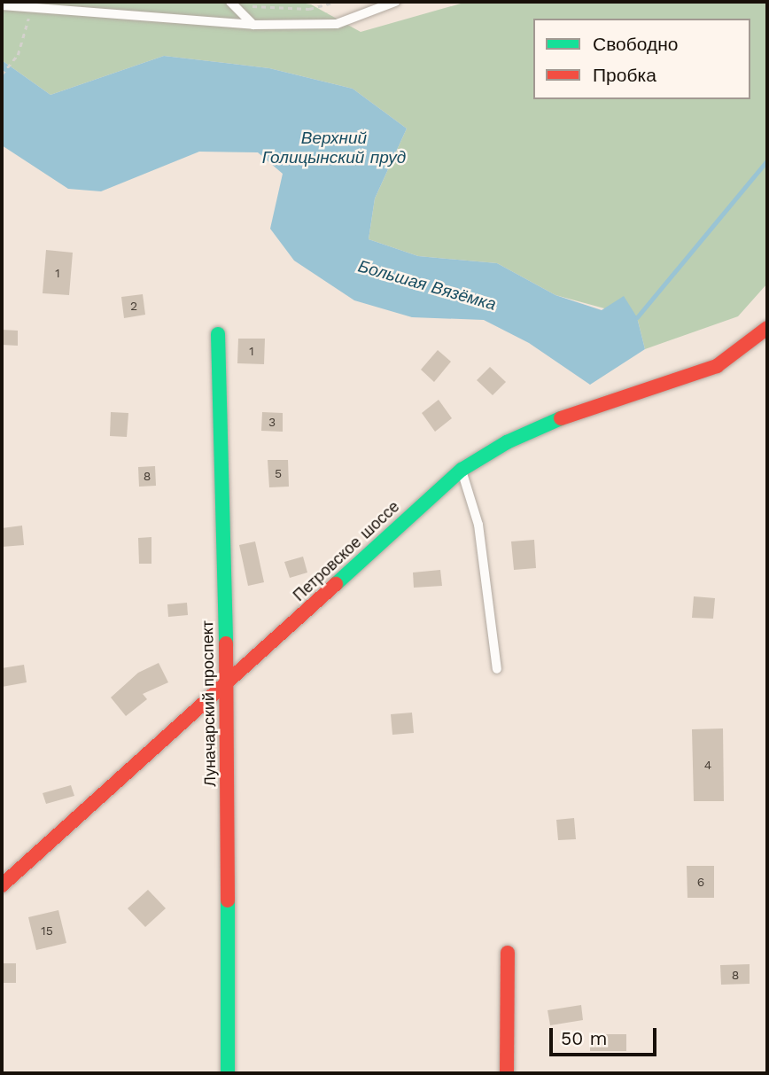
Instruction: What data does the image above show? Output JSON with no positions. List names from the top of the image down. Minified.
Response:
{"streets":{"street":["Петровское шоссе","Луначарский проспект"]},"crossings":[["Петровское шоссе","Луначарский проспект"]],"water":["Верхний Голицынский пруд","Большая Вязёмка"],"house_numbers":["1","2","1","3","5","8","4","6","15","8"],"legend":["Свободно","Пробка"],"scale_bar":"50 m"}
